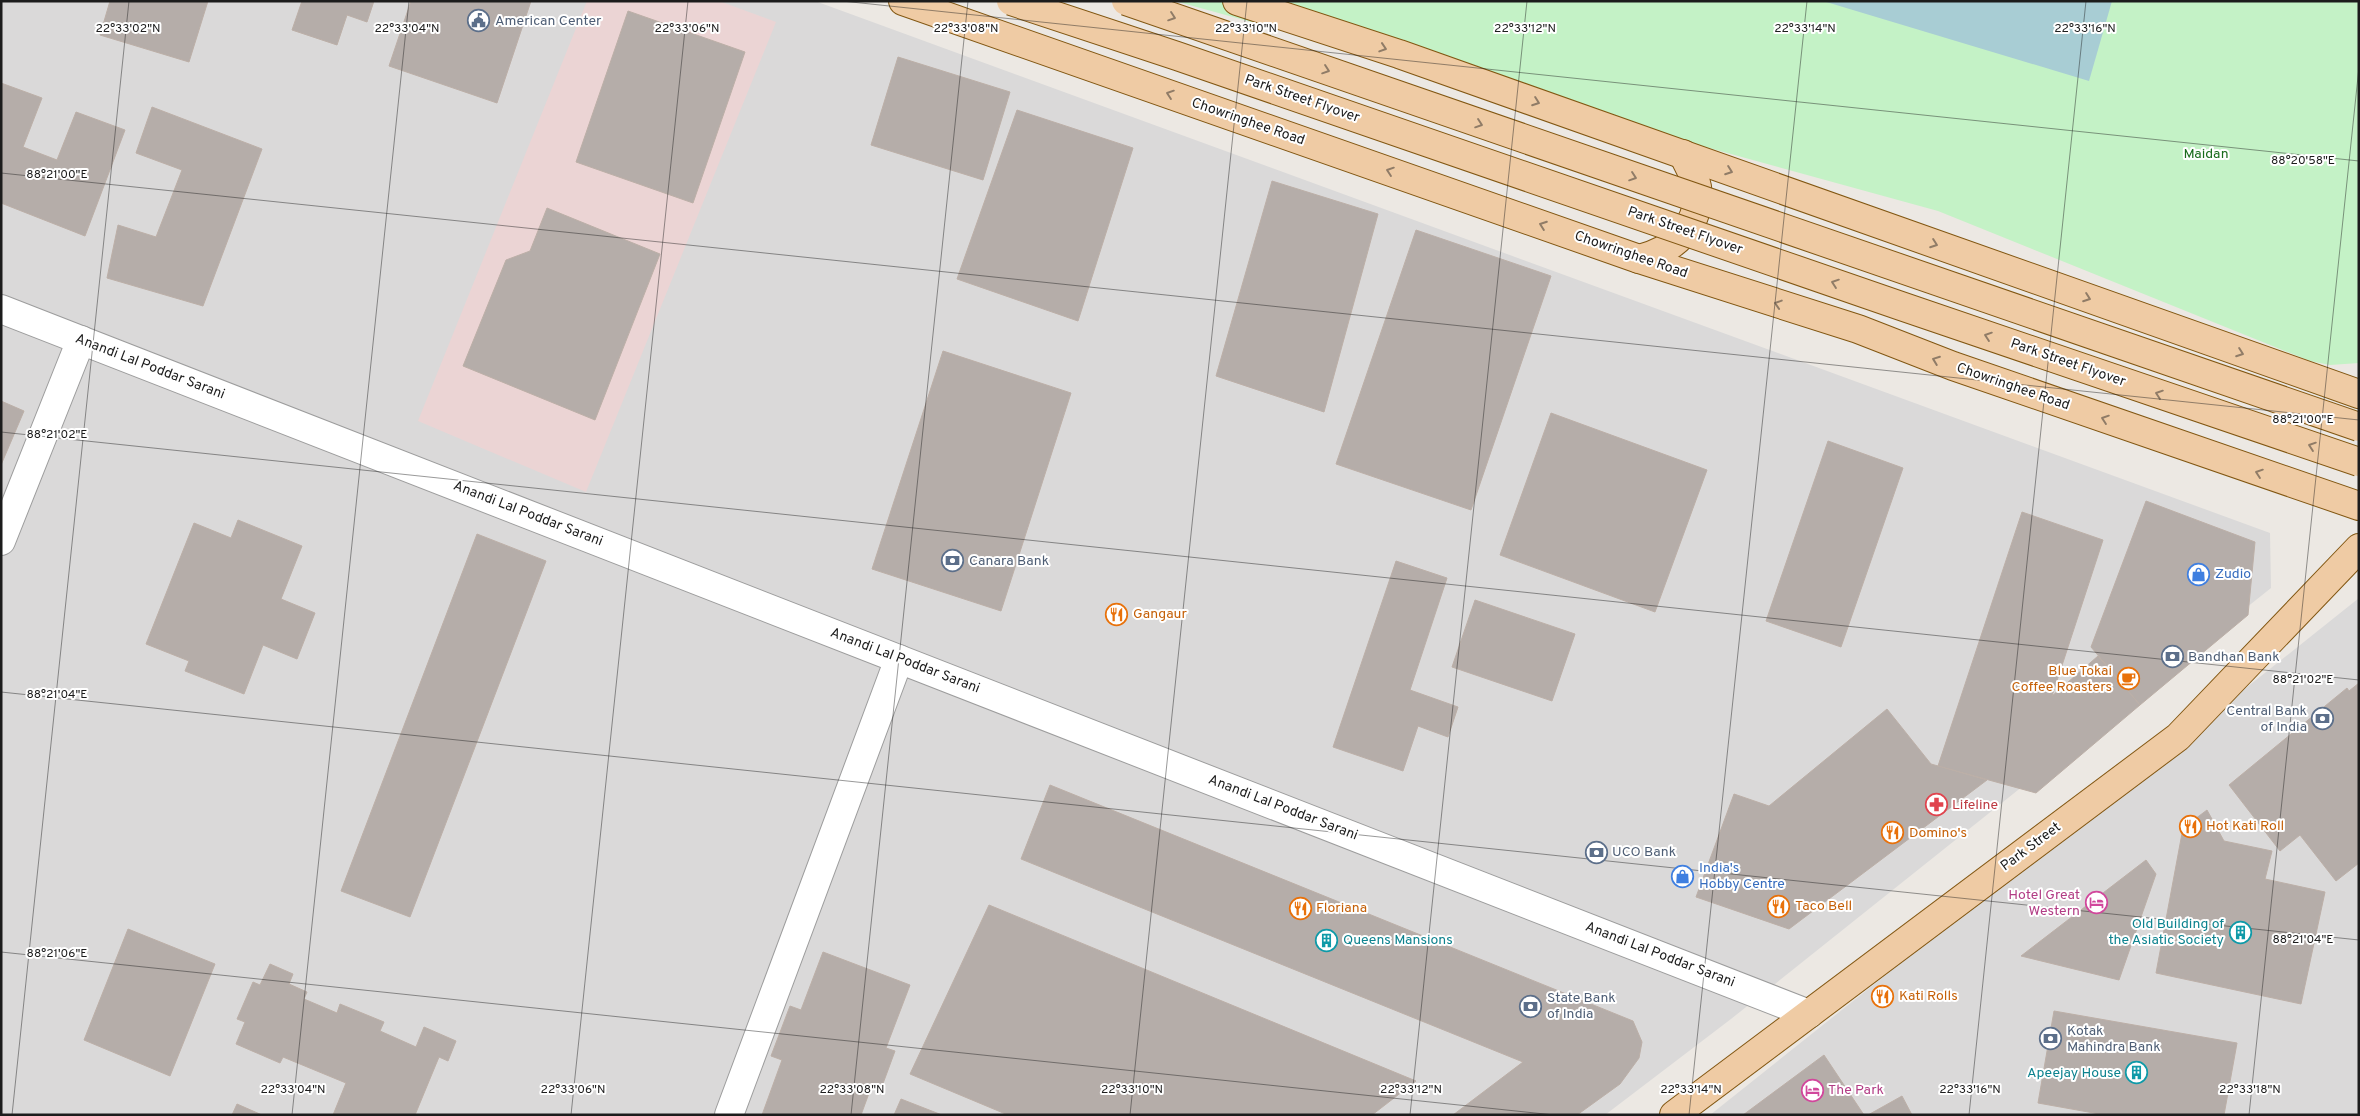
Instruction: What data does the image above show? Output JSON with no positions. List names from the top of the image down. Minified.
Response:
{"streets":{"main road":["Park Street Flyover","Chowringhee Road","Park Street"],"street":["Anandi Lal Poddar Sarani"]},"crossings":[["Anandi Lal Poddar Sarani","Park Street"]],"parks":["Maidan"],"places":{"public building":["American Center"],"bank":["Canara Bank","Bandhan Bank","Central Bank of India","UCO Bank","State Bank of India","Kotak Mahindra Bank"],"shop":["Zudio","India's Hobby Centre"],"restaurant":["Gangaur","Hot Kati Roll","Domino's","Taco Bell","Floriana","Kati Rolls"],"cafe":["Blue Tokai Coffee Roasters"],"pharmacy":["Lifeline"],"hotel":["Hotel Great Western","The Park"],"building":["Old Building of the Asiatic Society","Queens Mansions","Apeejay House"]},"coordinates":["22°33'02\"N","22°33'04\"N","22°33'06\"N","22°33'08\"N","22°33'10\"N","22°33'12\"N","22°33'14\"N","22°33'16\"N","88°20'58\"E","88°21'00\"E","88°21'02\"E","88°21'04\"E","88°21'06\"E","22°33'18\"N"]}
